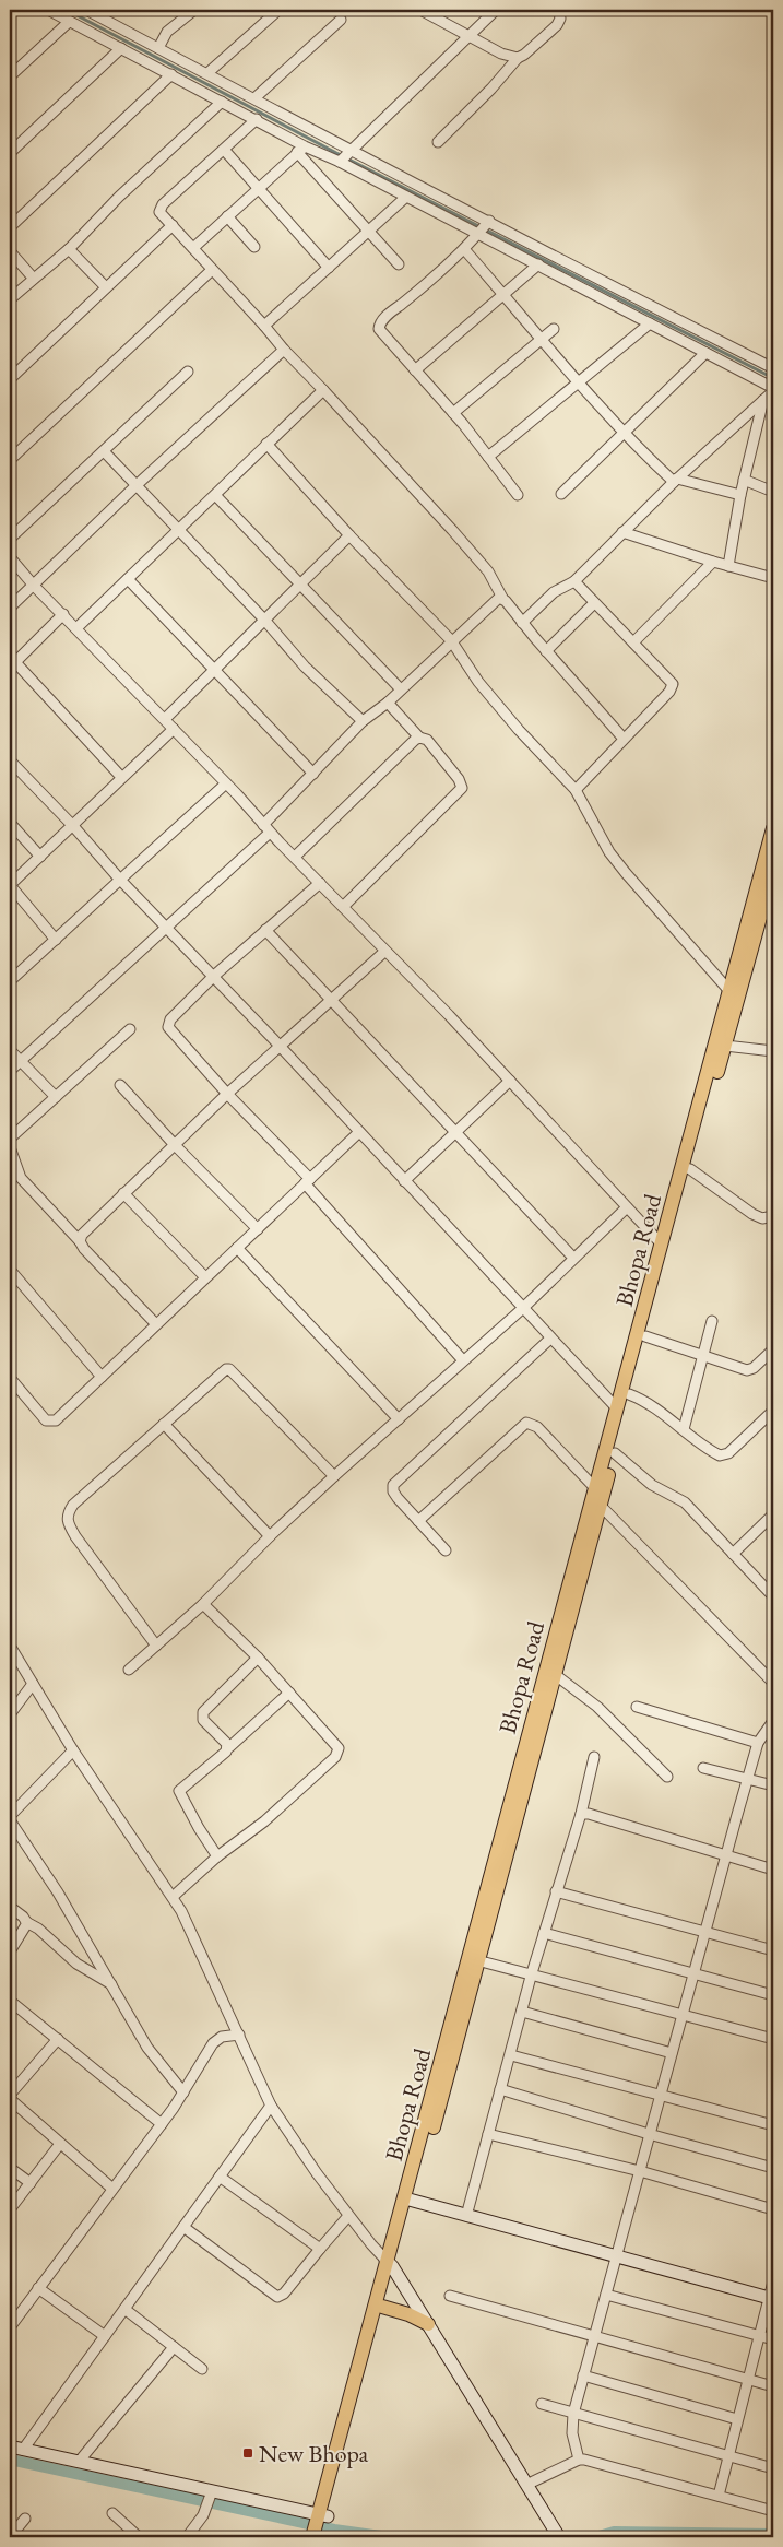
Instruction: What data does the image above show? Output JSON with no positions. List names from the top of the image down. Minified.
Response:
{"streets":{"main road":["Bhopa Road"]},"places":{"transit":["New Bhopa"]}}
